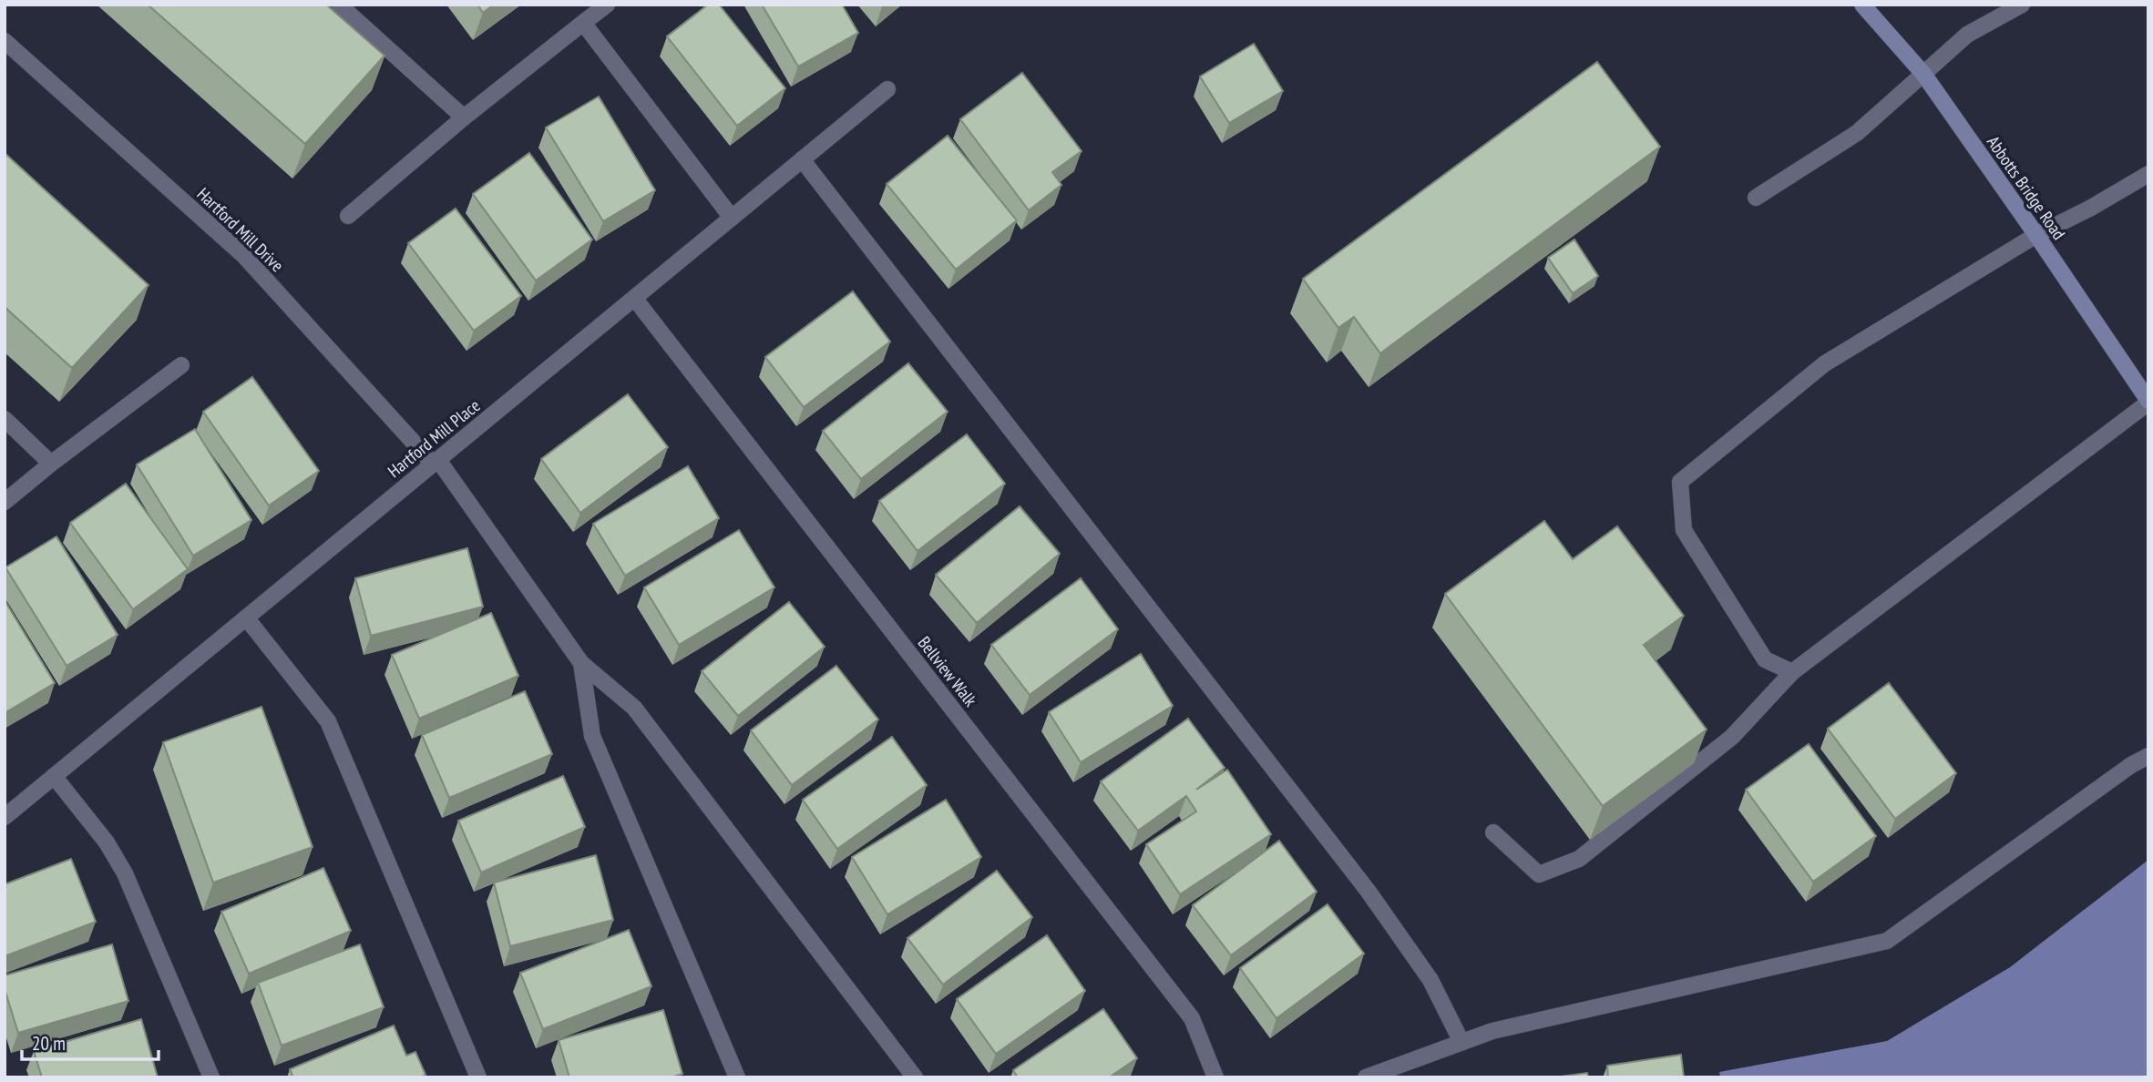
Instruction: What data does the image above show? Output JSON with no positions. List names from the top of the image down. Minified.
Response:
{"streets":{"main road":["Abbotts Bridge Road"],"street":["Hartford Mill Drive","Hartford Mill Place","Bellview Walk"]},"crossings":[["Hartford Mill Drive","Hartford Mill Place"],["Hartford Mill Place","Bellview Walk"]],"scale_bar":"20 m"}
